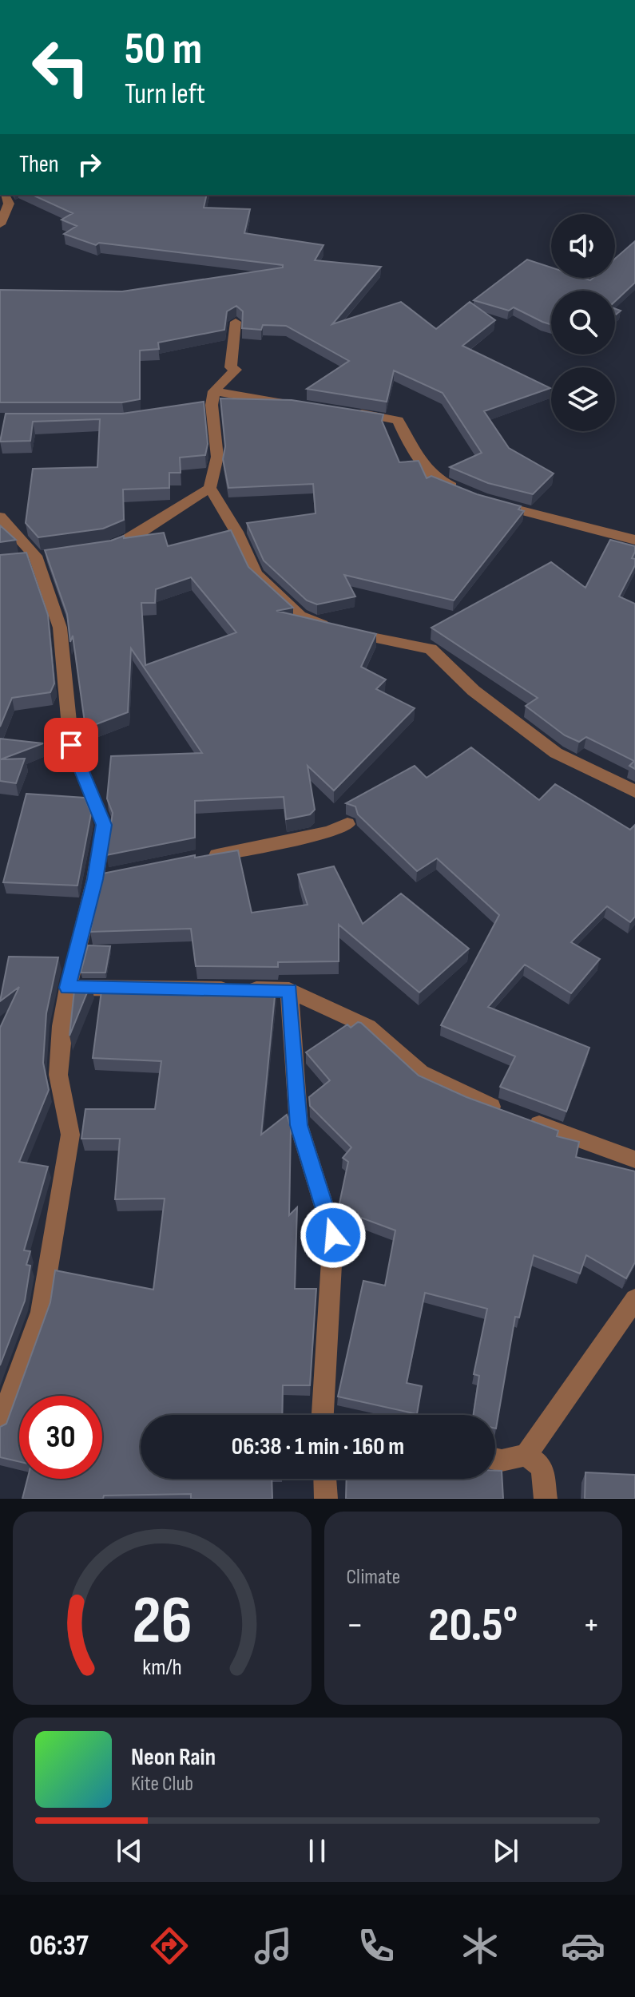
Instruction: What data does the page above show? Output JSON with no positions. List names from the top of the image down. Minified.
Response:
{"page":{"turn":["50 m","Turn left"],"then":"Then","limit":"30","trip":"06:38 · 1 min · 160 m","tile":"Climate","heat":["−","20.5°","+"],"song":["Neon Rain","Kite Club"],"tabs":"06:37","gauge":["26","km/h"]}}
